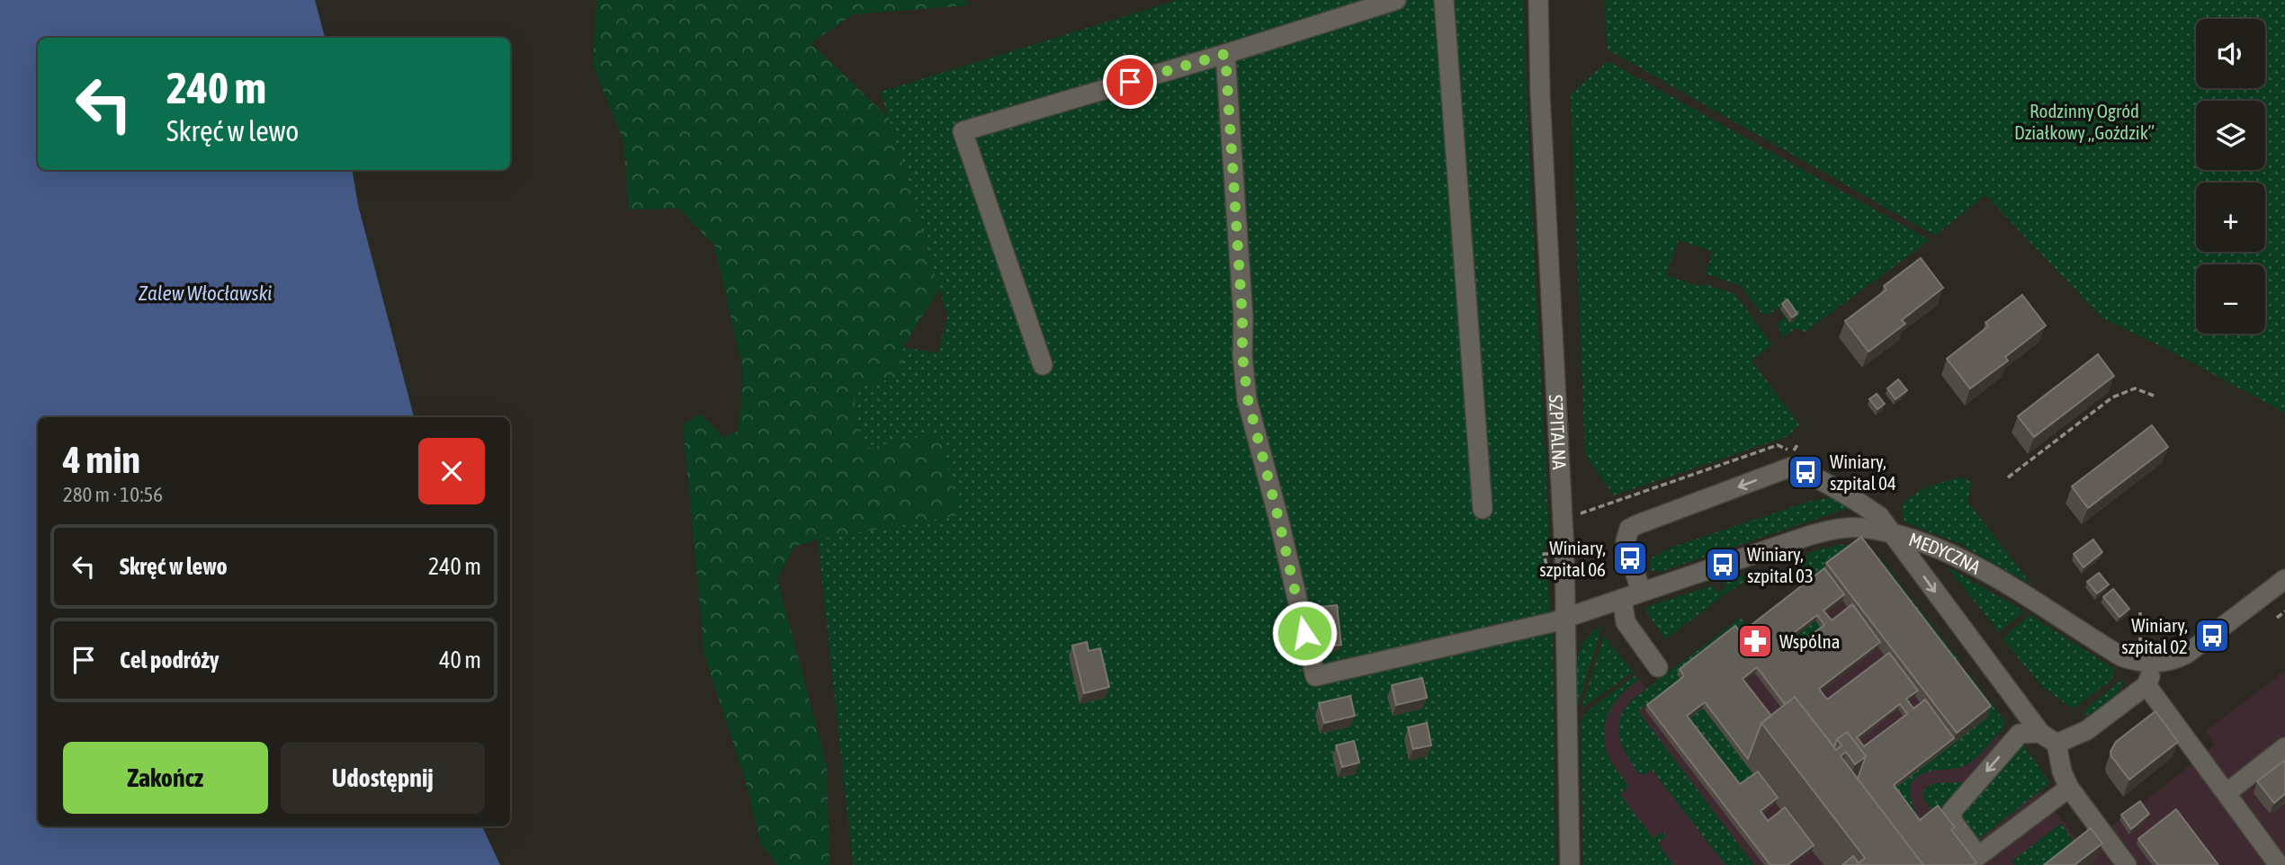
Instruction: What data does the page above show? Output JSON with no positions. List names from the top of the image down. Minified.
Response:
{"streets":{"street":["SZPITALNA","MEDYCZNA"]},"crossings":[["SZPITALNA","MEDYCZNA"]],"water":["Zalew Włocławski"],"parks":["Rodzinny Ogród Działkowy „Goździk”"],"places":{"bus stop":["Winiary, szpital 04","Winiary, szpital 06","Winiary, szpital 03","Winiary, szpital 02"],"pharmacy":["Wspólna"]},"page":{"map_buttons":["+","−"],"turn":["240 m","Skręć w lewo"],"heading":["4 min","280 m · 10:56"],"list":[{"name":"Skręć w lewo","value":"240 m"},{"name":"Cel podróży","value":"40 m"}],"buttons":["Zakończ","Udostępnij"]}}
